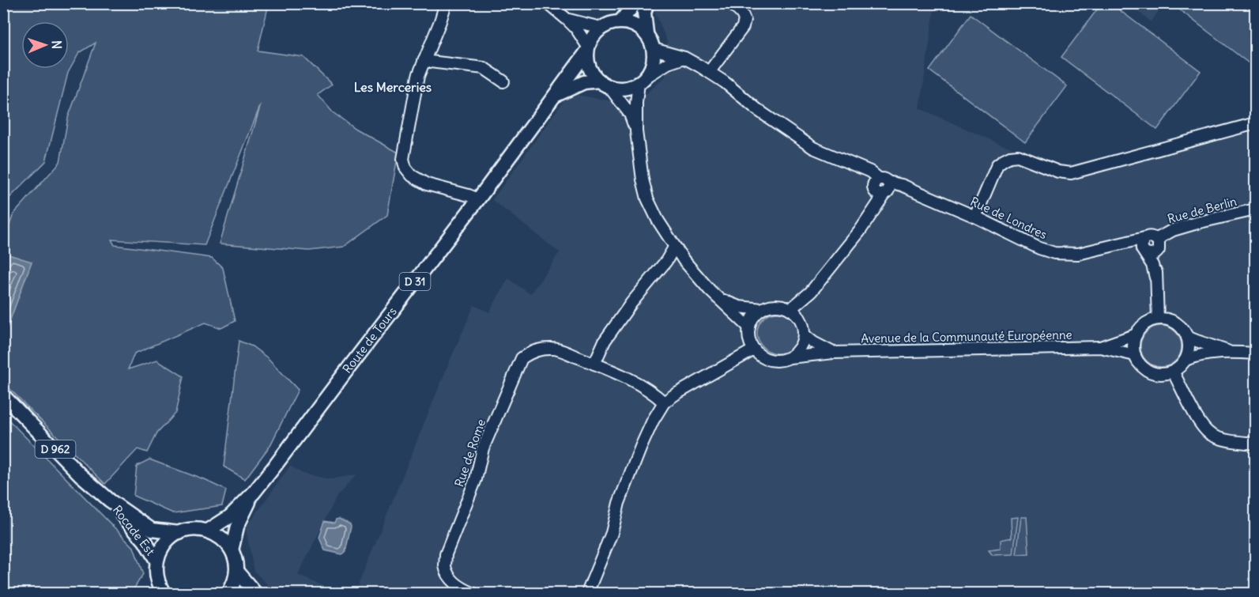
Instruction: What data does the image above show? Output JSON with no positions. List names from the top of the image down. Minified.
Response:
{"streets":{"main road":["D 31","Route de Tours","D 962","Rocade Est"],"street":["Rue de Berlin","Rue de Londres","Avenue de la Communauté Européenne","Rue de Rome"]},"crossings":[["Rue de Berlin","Rue de Londres"],["Rue de Londres","Route de Tours"],["Route de Tours","Rocade Est"]],"districts":["Les Merceries"],"north":"right"}
